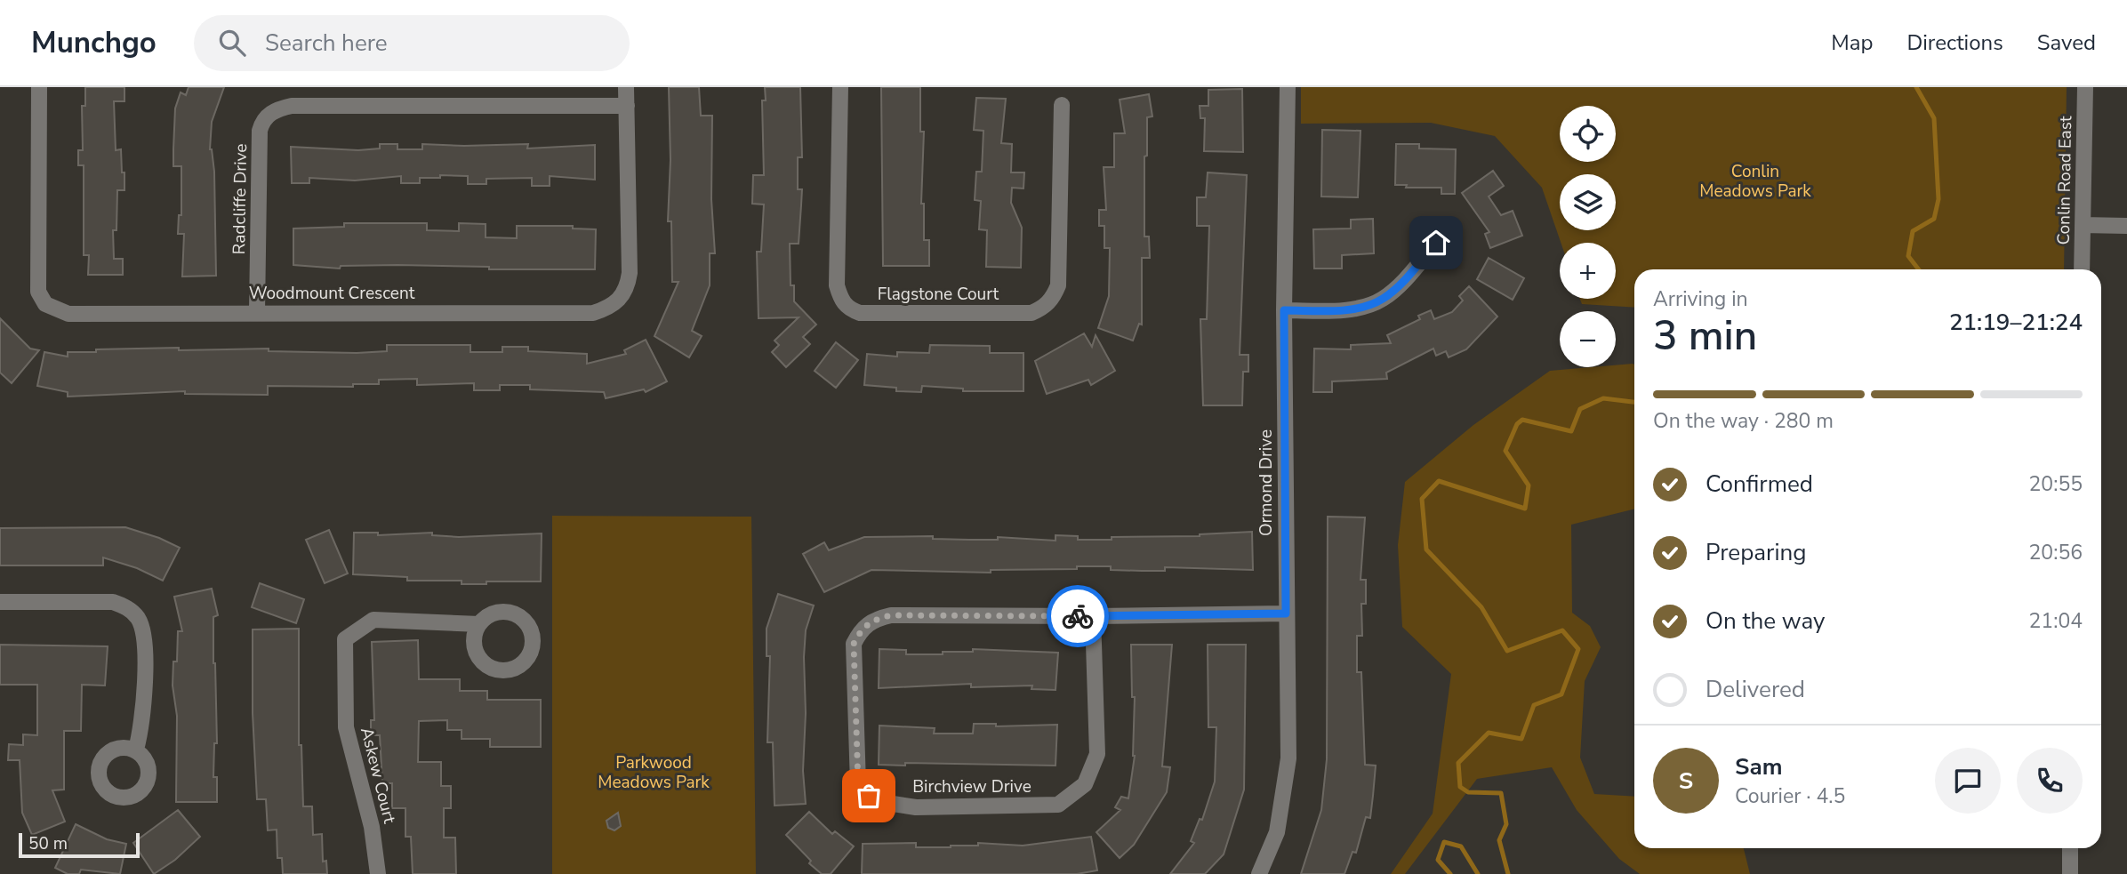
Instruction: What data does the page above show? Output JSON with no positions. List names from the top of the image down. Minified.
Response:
{"streets":{"street":["Conlin Road East","Radcliffe Drive","Woodmount Crescent","Flagstone Court","Ormond Drive","Askew Court","Birchview Drive"]},"crossings":[["Radcliffe Drive","Woodmount Crescent"],["Ormond Drive","Birchview Drive"]],"parks":["Conlin Meadows Park","Parkwood Meadows Park"],"scale_bar":"50 m","page":{"header":"Munchgo","search":"Search here","nav":["Map","Directions","Saved"],"map_buttons":["+","−"],"heading":["3 min","Arriving in","21:19–21:24"],"panel":["Sam","Courier · 4.5"],"bar":"On the way · 280 m","list":[["Confirmed","20:55"],["Preparing","20:56"],["On the way","21:04"],"Delivered"],"round":"S","scale":"50 m"}}
